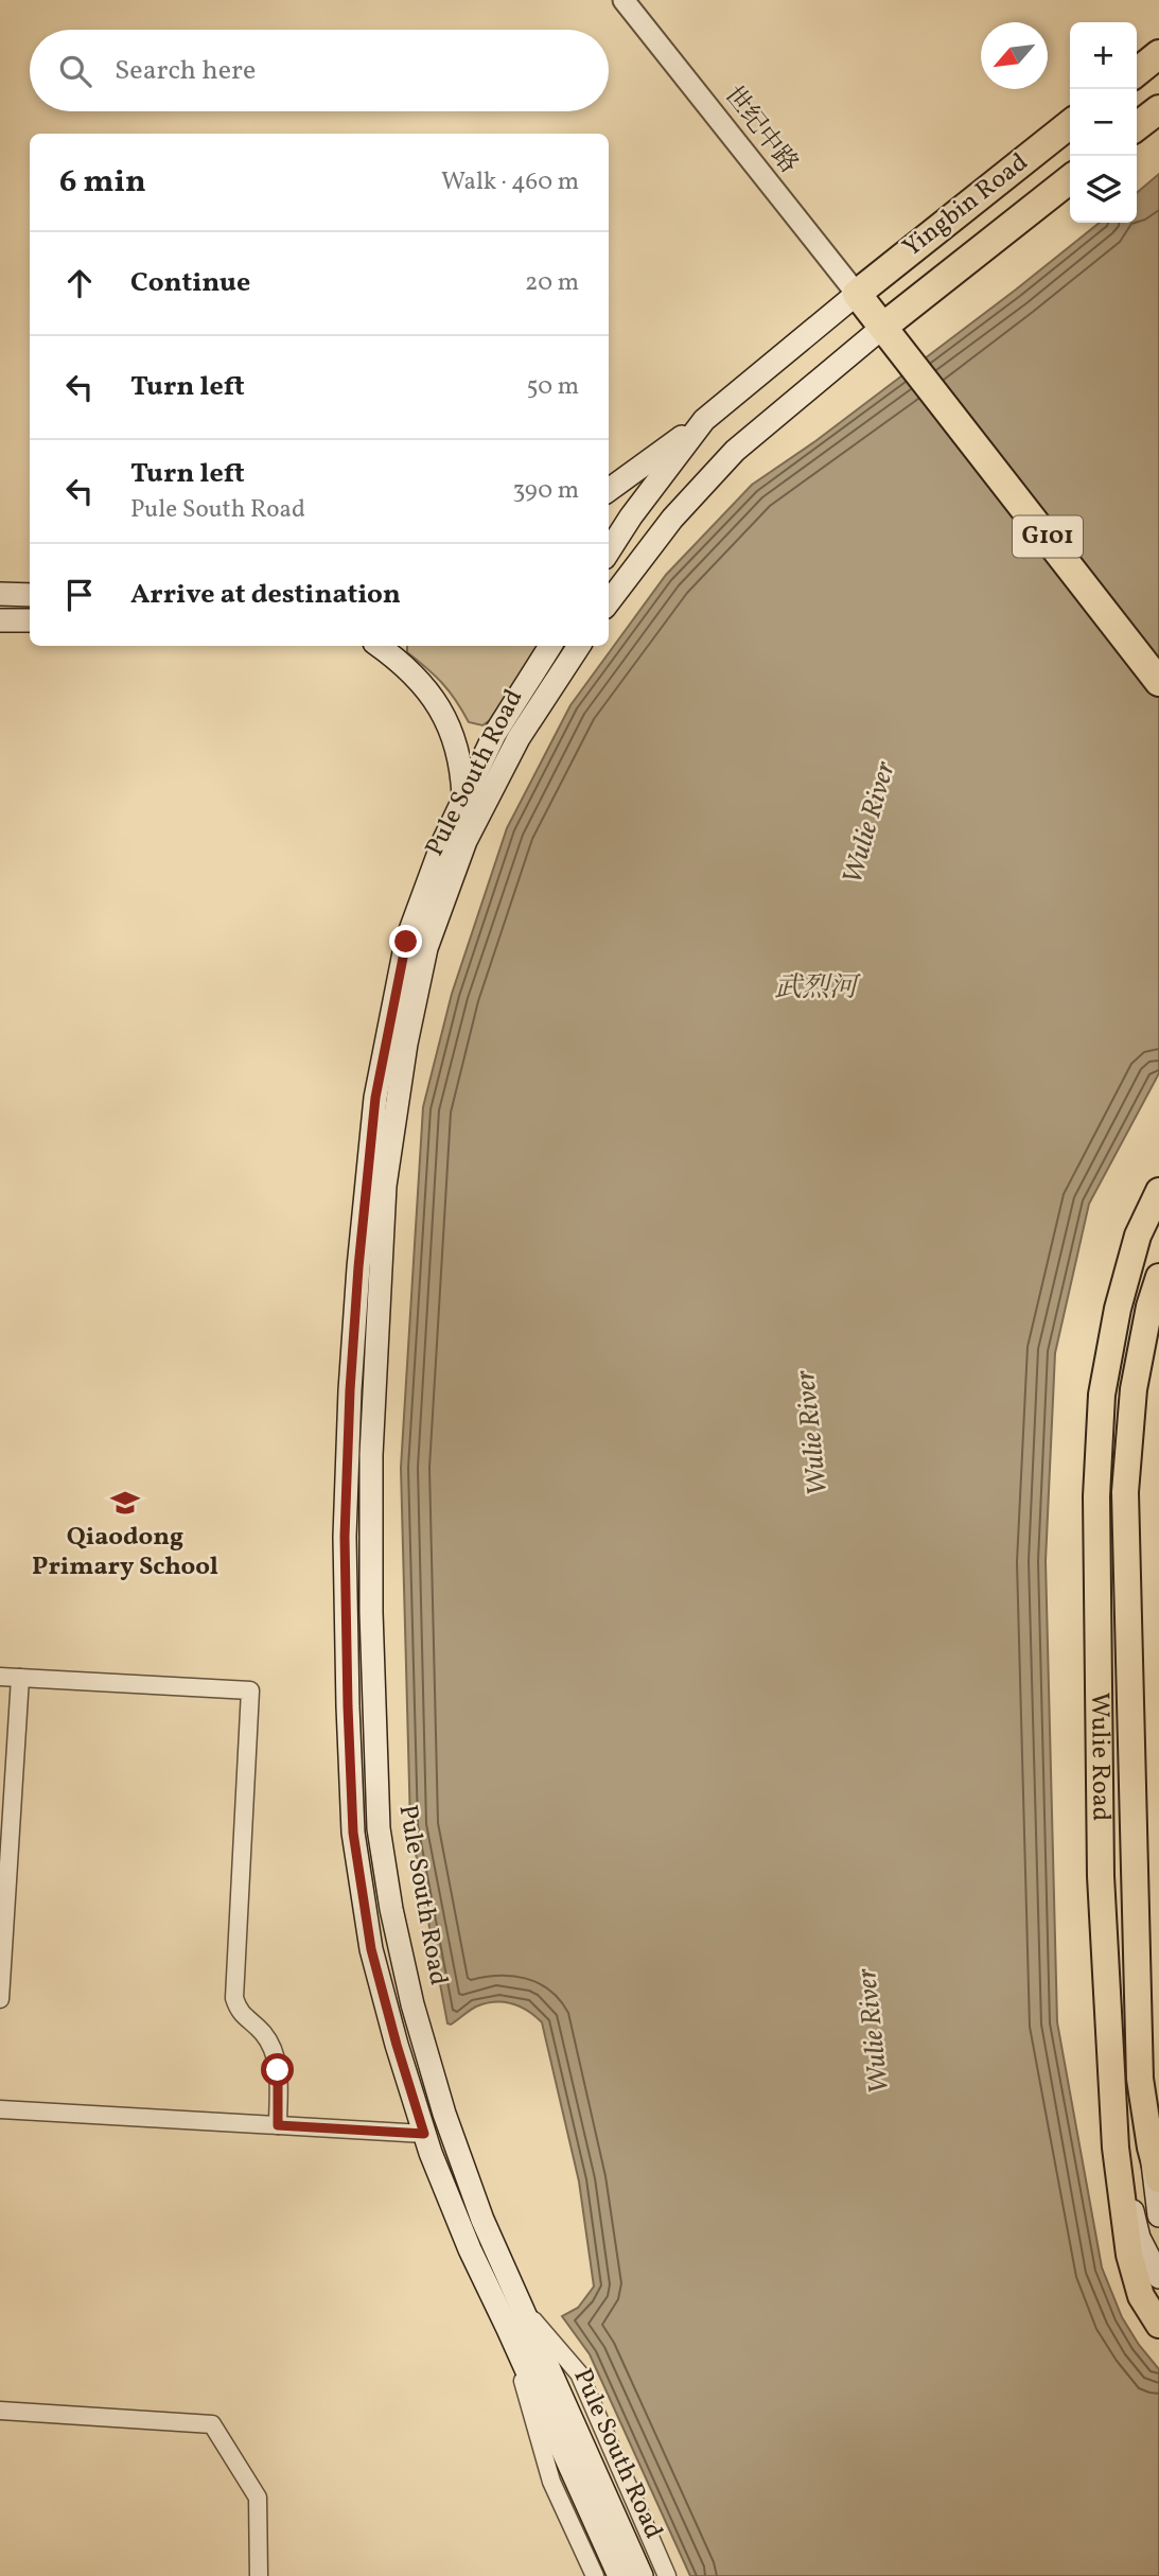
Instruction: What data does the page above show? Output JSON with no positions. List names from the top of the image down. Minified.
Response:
{"streets":{"highway":["Yingbin Road","G101"],"main road":["Pule South Road","Wulie Road"],"street":["世纪中路"]},"crossings":[["世纪中路","Yingbin Road"],["世纪中路","G101"],["Yingbin Road","G101"]],"water":["Wulie River","武烈河"],"places":{"school or university":["Qiaodong Primary School"]},"north":"bottom left","page":{"map_buttons":["+","−"],"search":"Search here","heading":["6 min","Walk · 460 m"],"list":[["Continue","20 m"],["Turn left","50 m"],["Turn left","Pule South Road","390 m"],"Arrive at destination"]}}
